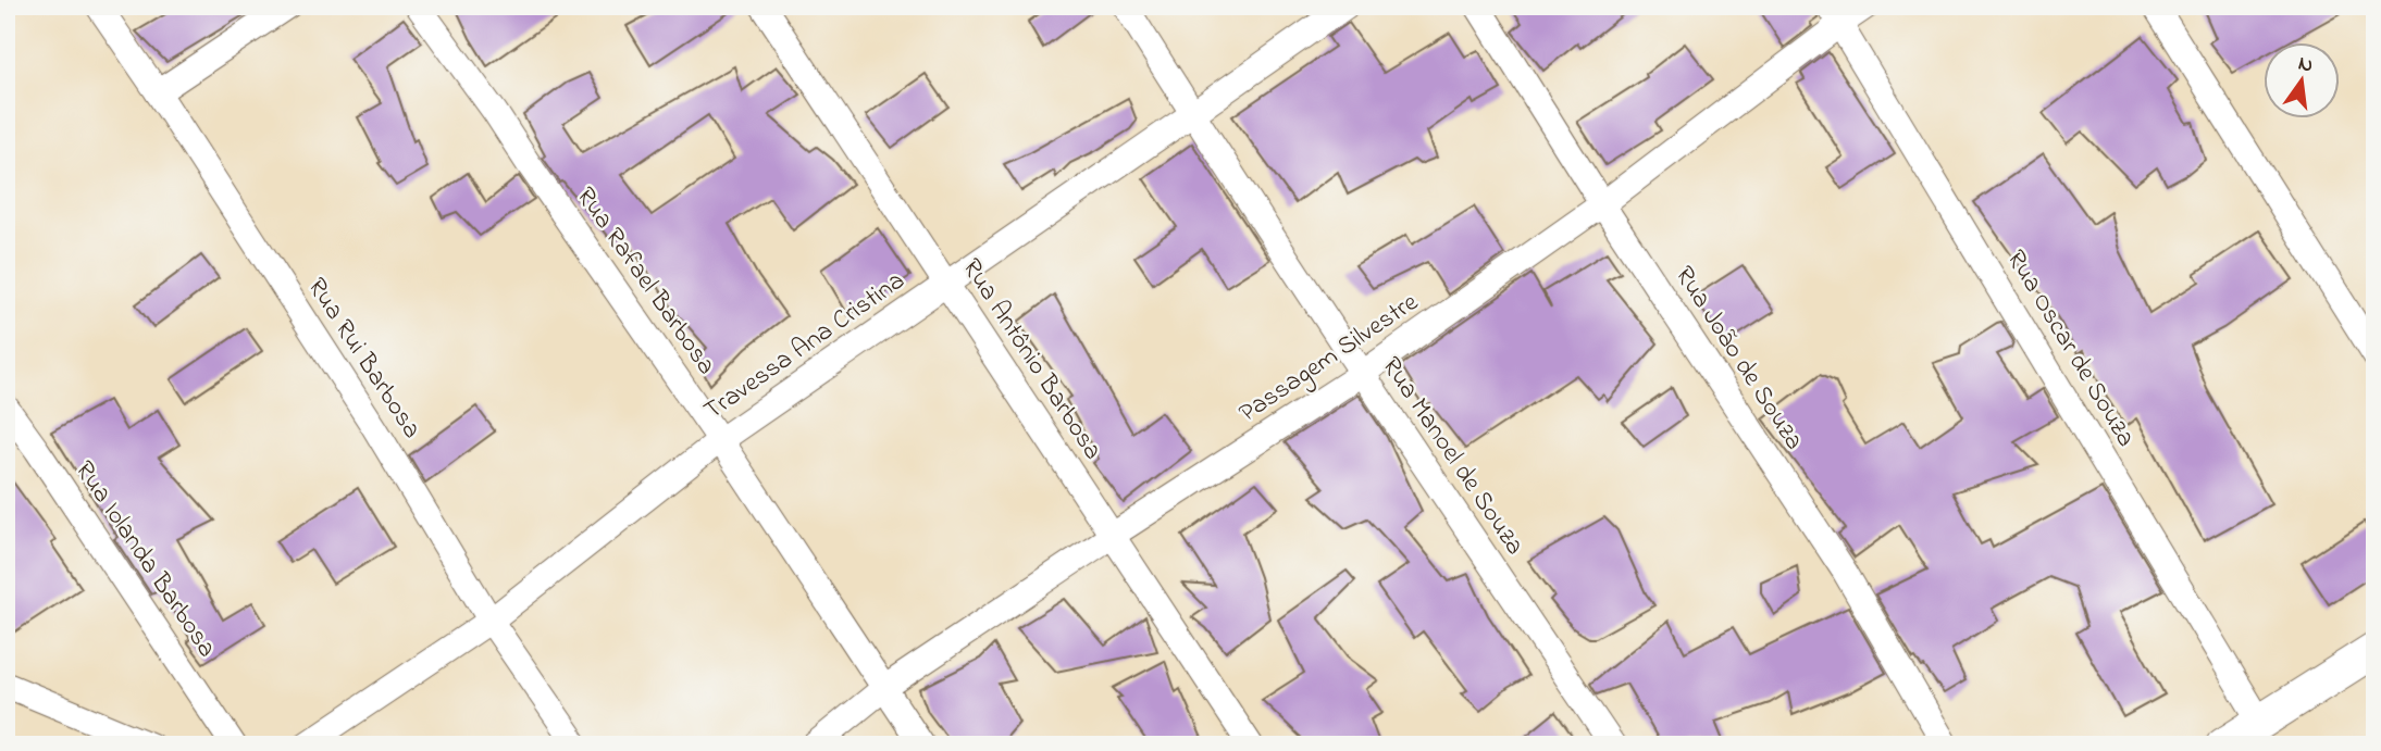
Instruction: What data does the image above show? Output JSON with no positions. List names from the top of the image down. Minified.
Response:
{"streets":{"street":["Rua Rafael Barbosa","Travessa Ana Cristina","Rua Oscar de Souza","Rua Rui Barbosa","Passagem Silvestre","Rua João de Souza","Rua Antônio Barbosa","Rua Manoel de Souza","Rua Iolanda Barbosa"]},"crossings":[["Rua Rafael Barbosa","Travessa Ana Cristina"],["Rua Rafael Barbosa","Passagem Silvestre"],["Travessa Ana Cristina","Rua Rui Barbosa"],["Travessa Ana Cristina","Rua Antônio Barbosa"],["Travessa Ana Cristina","Rua Manoel de Souza"],["Rua Oscar de Souza","Passagem Silvestre"],["Passagem Silvestre","Rua João de Souza"],["Passagem Silvestre","Rua Antônio Barbosa"],["Passagem Silvestre","Rua Manoel de Souza"]],"north":"top"}
